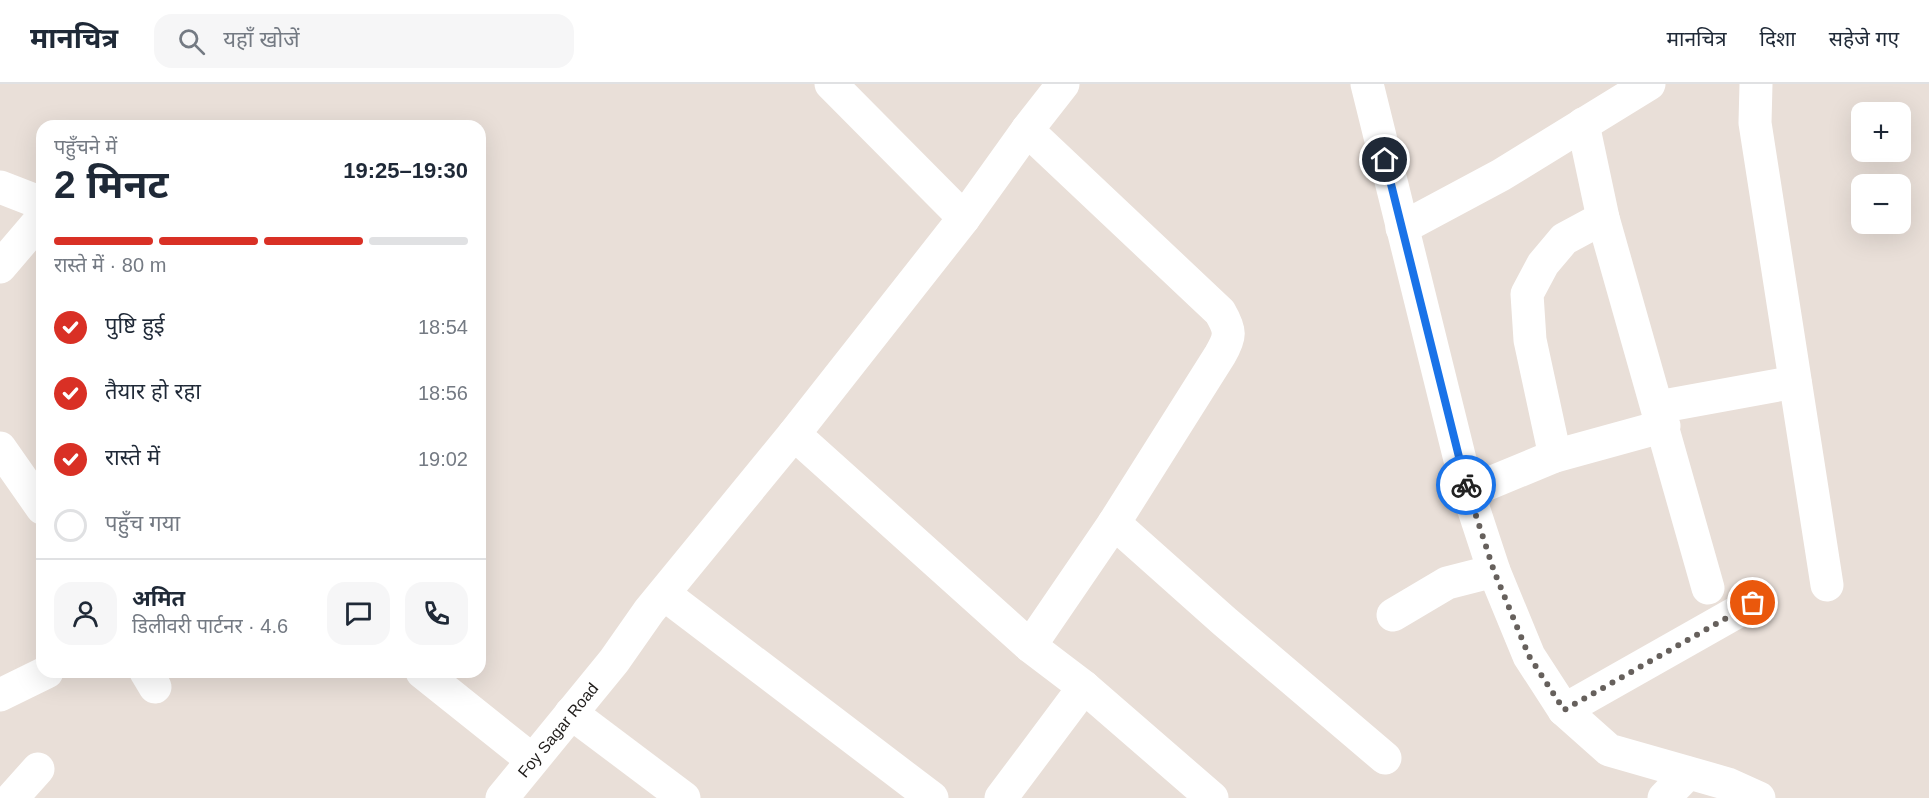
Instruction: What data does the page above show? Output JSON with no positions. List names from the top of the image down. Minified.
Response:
{"streets":{"street":["Foy Sagar Road"]},"page":{"header":"मानचित्र","search":"यहाँ खोजें","nav":["मानचित्र","दिशा","सहेजे गए"],"map_buttons":["+","−"],"heading":["2 मिनट","पहुँचने में","19:25–19:30"],"panel":["अमित","डिलीवरी पार्टनर · 4.6"],"bar":"रास्ते में · 80 m","list":[["पुष्टि हुई","18:54"],["तैयार हो रहा","18:56"],["रास्ते में","19:02"],"पहुँच गया"]}}
